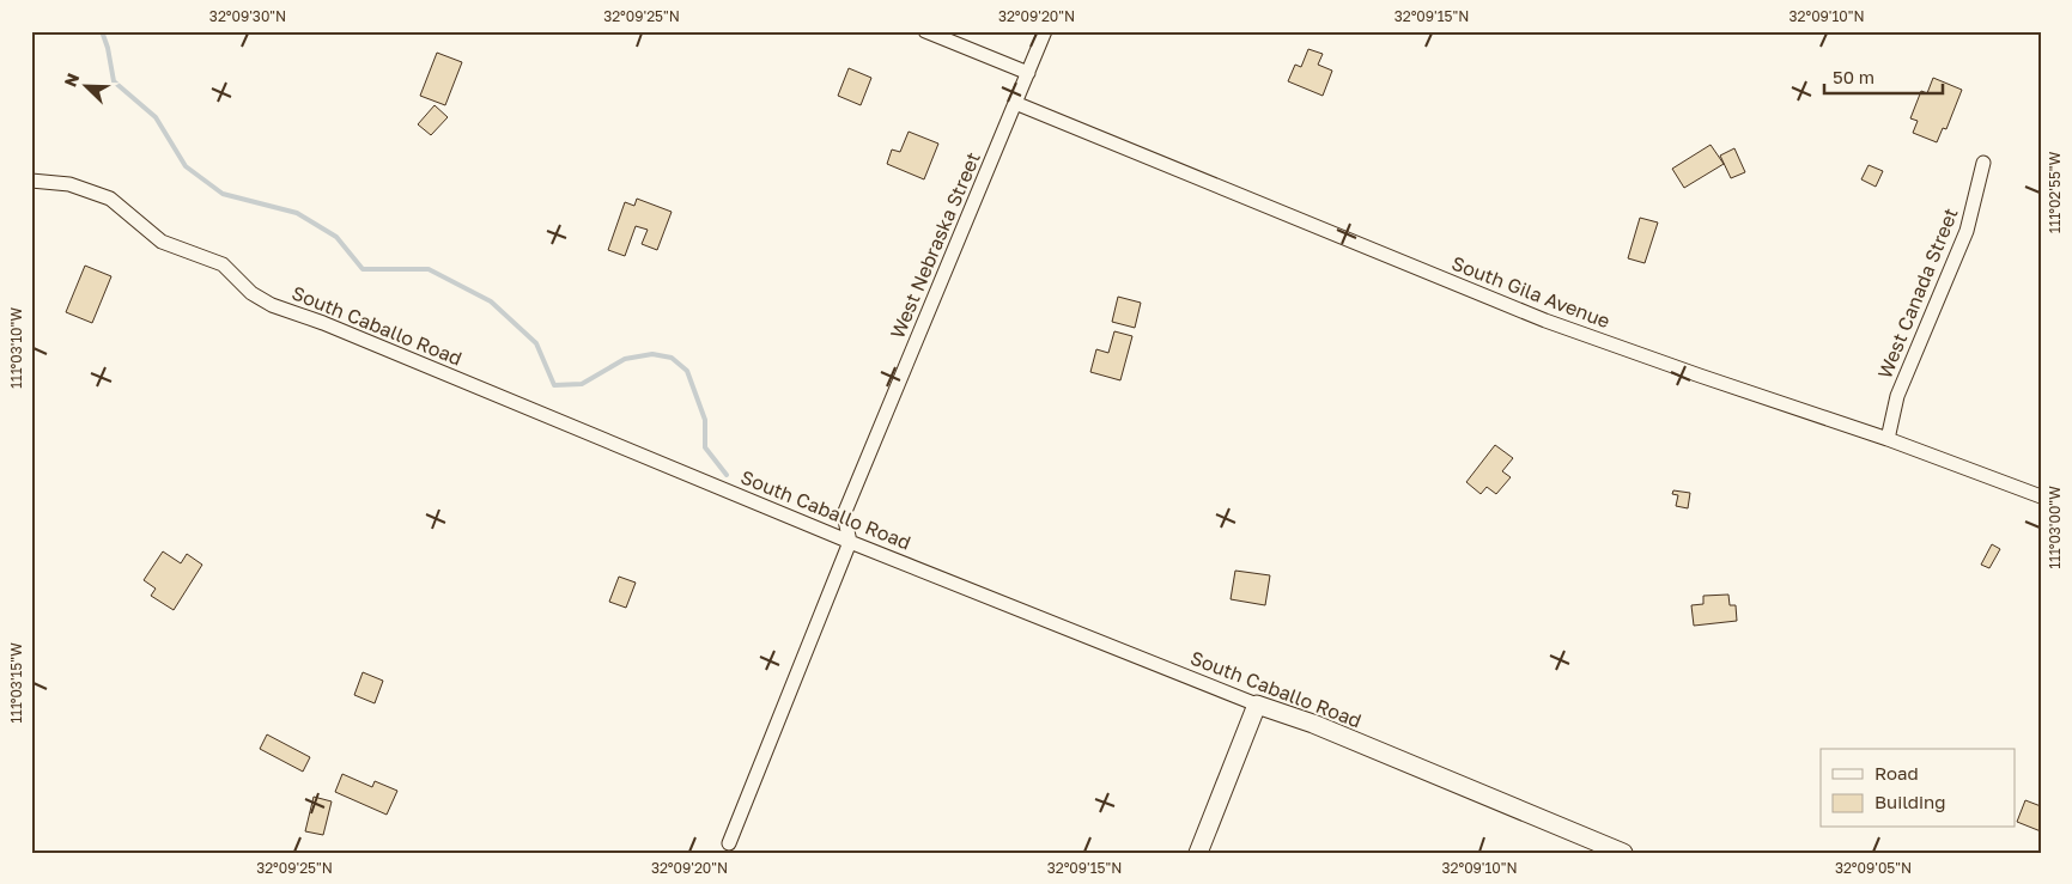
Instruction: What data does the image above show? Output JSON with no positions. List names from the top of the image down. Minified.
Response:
{"streets":{"street":["West Nebraska Street","South Gila Avenue","West Canada Street","South Caballo Road"]},"crossings":[["West Nebraska Street","South Gila Avenue"],["West Nebraska Street","South Caballo Road"],["South Gila Avenue","West Canada Street"]],"legend":["Road","Building"],"scale_bar":"50 m","north":"top left","coordinates":["32°09'30\"N","32°09'25\"N","32°09'20\"N","32°09'15\"N","32°09'10\"N","111°02'55\"W","111°03'10\"W","111°03'00\"W","111°03'15\"W","32°09'05\"N"]}
